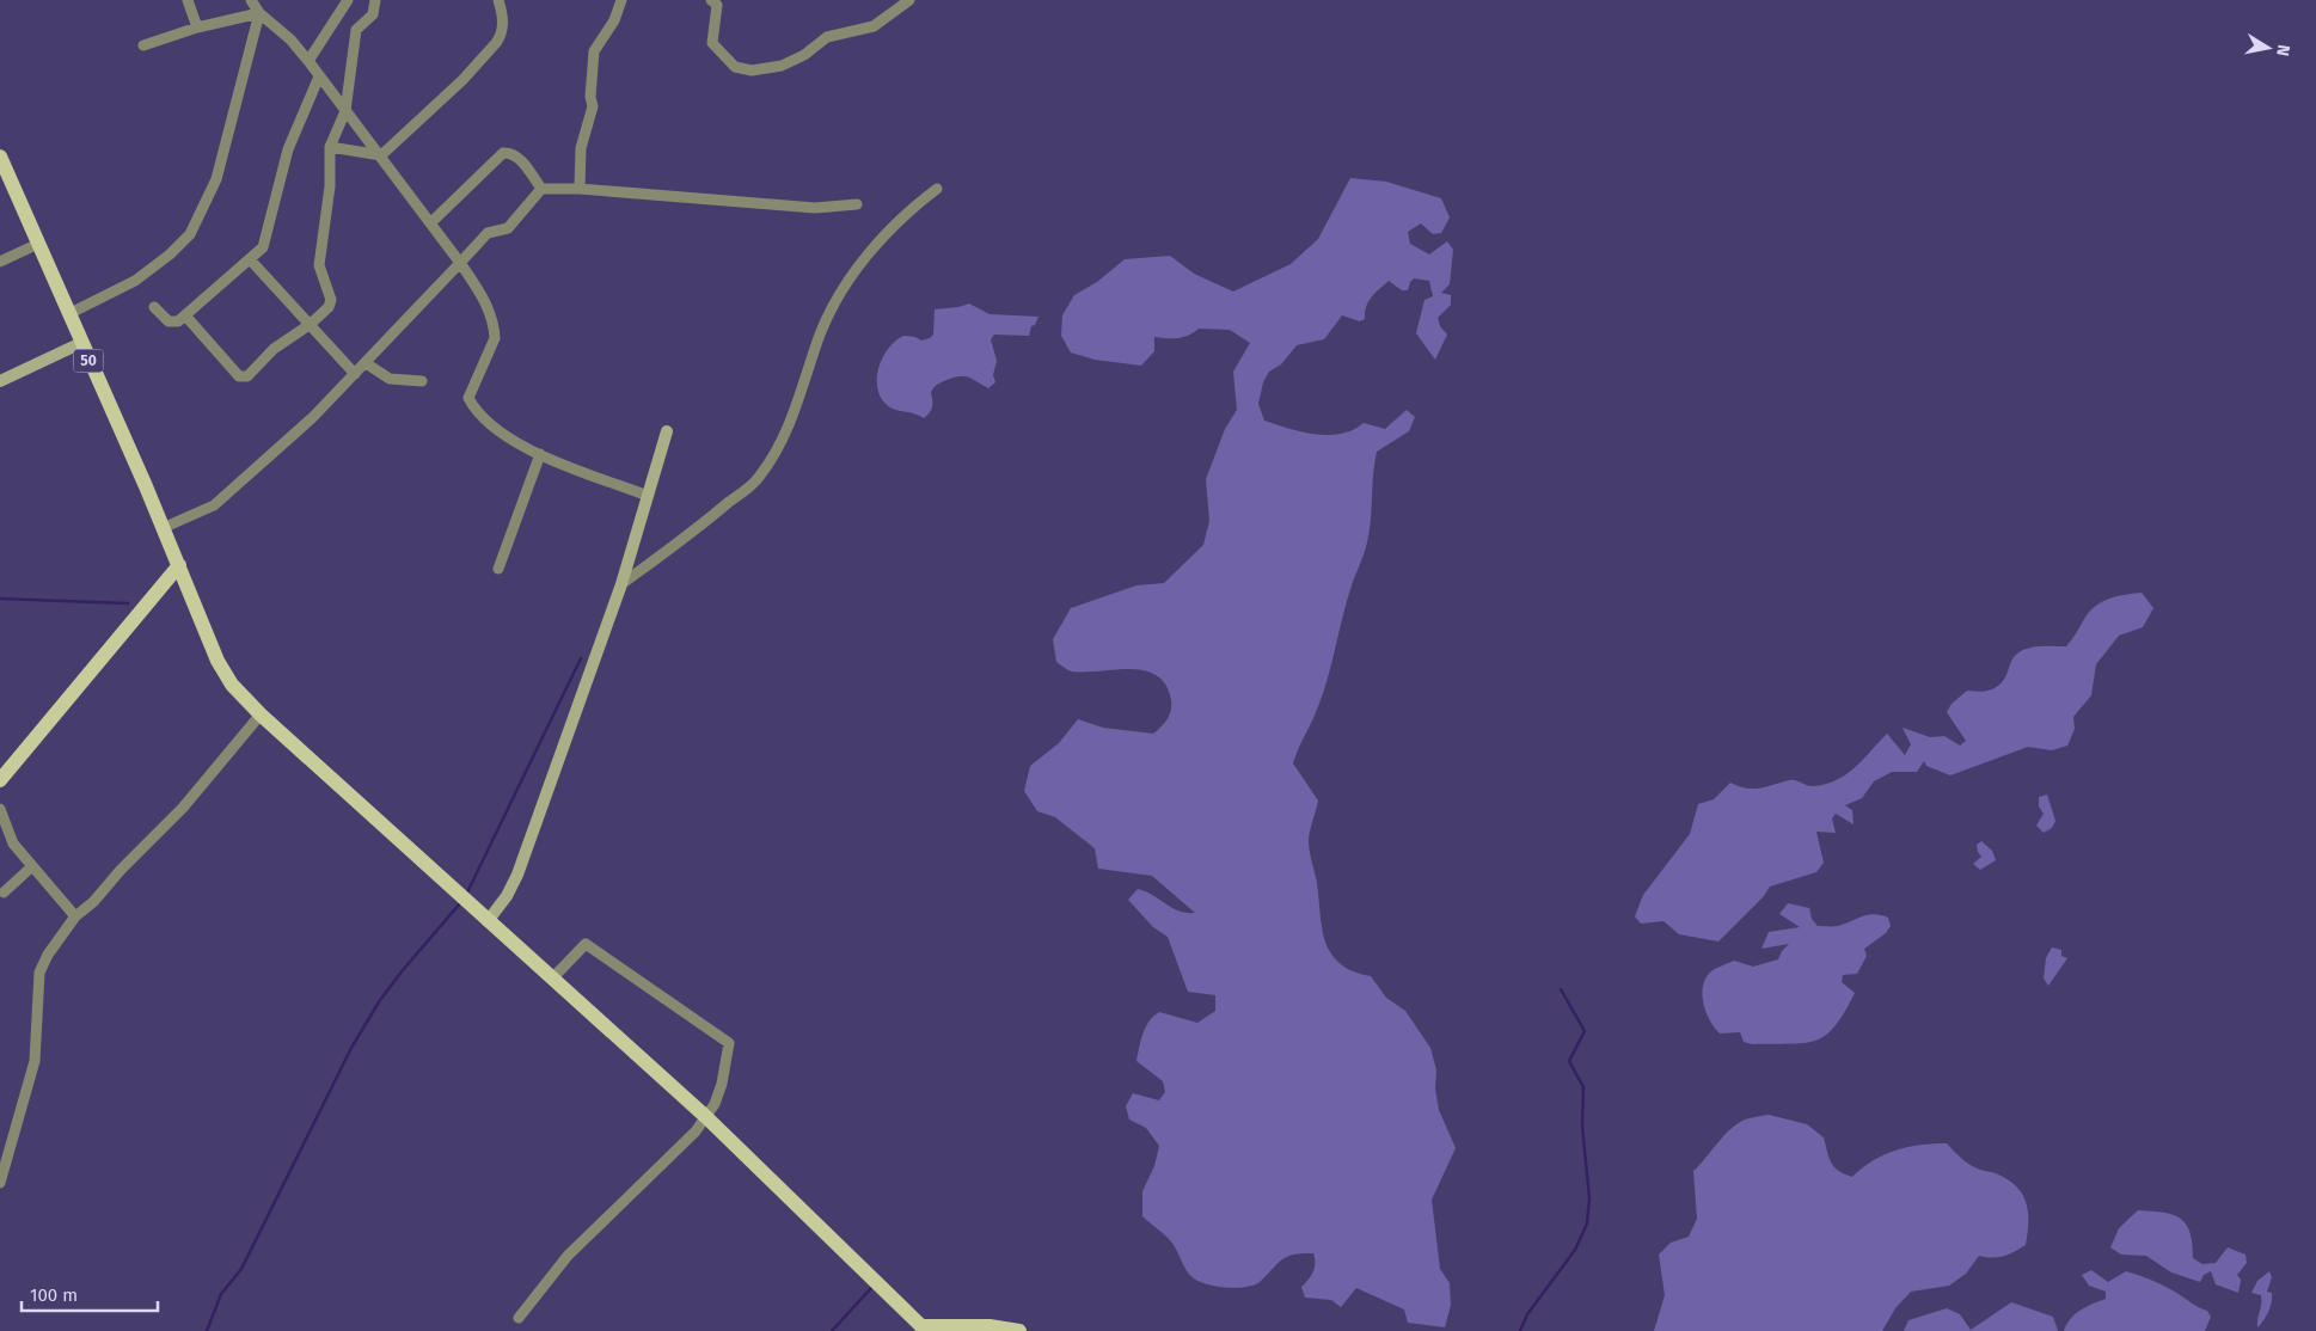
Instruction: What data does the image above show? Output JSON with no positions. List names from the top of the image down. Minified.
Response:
{"streets":{"main road":["50"]},"scale_bar":"100 m","north":"right"}
